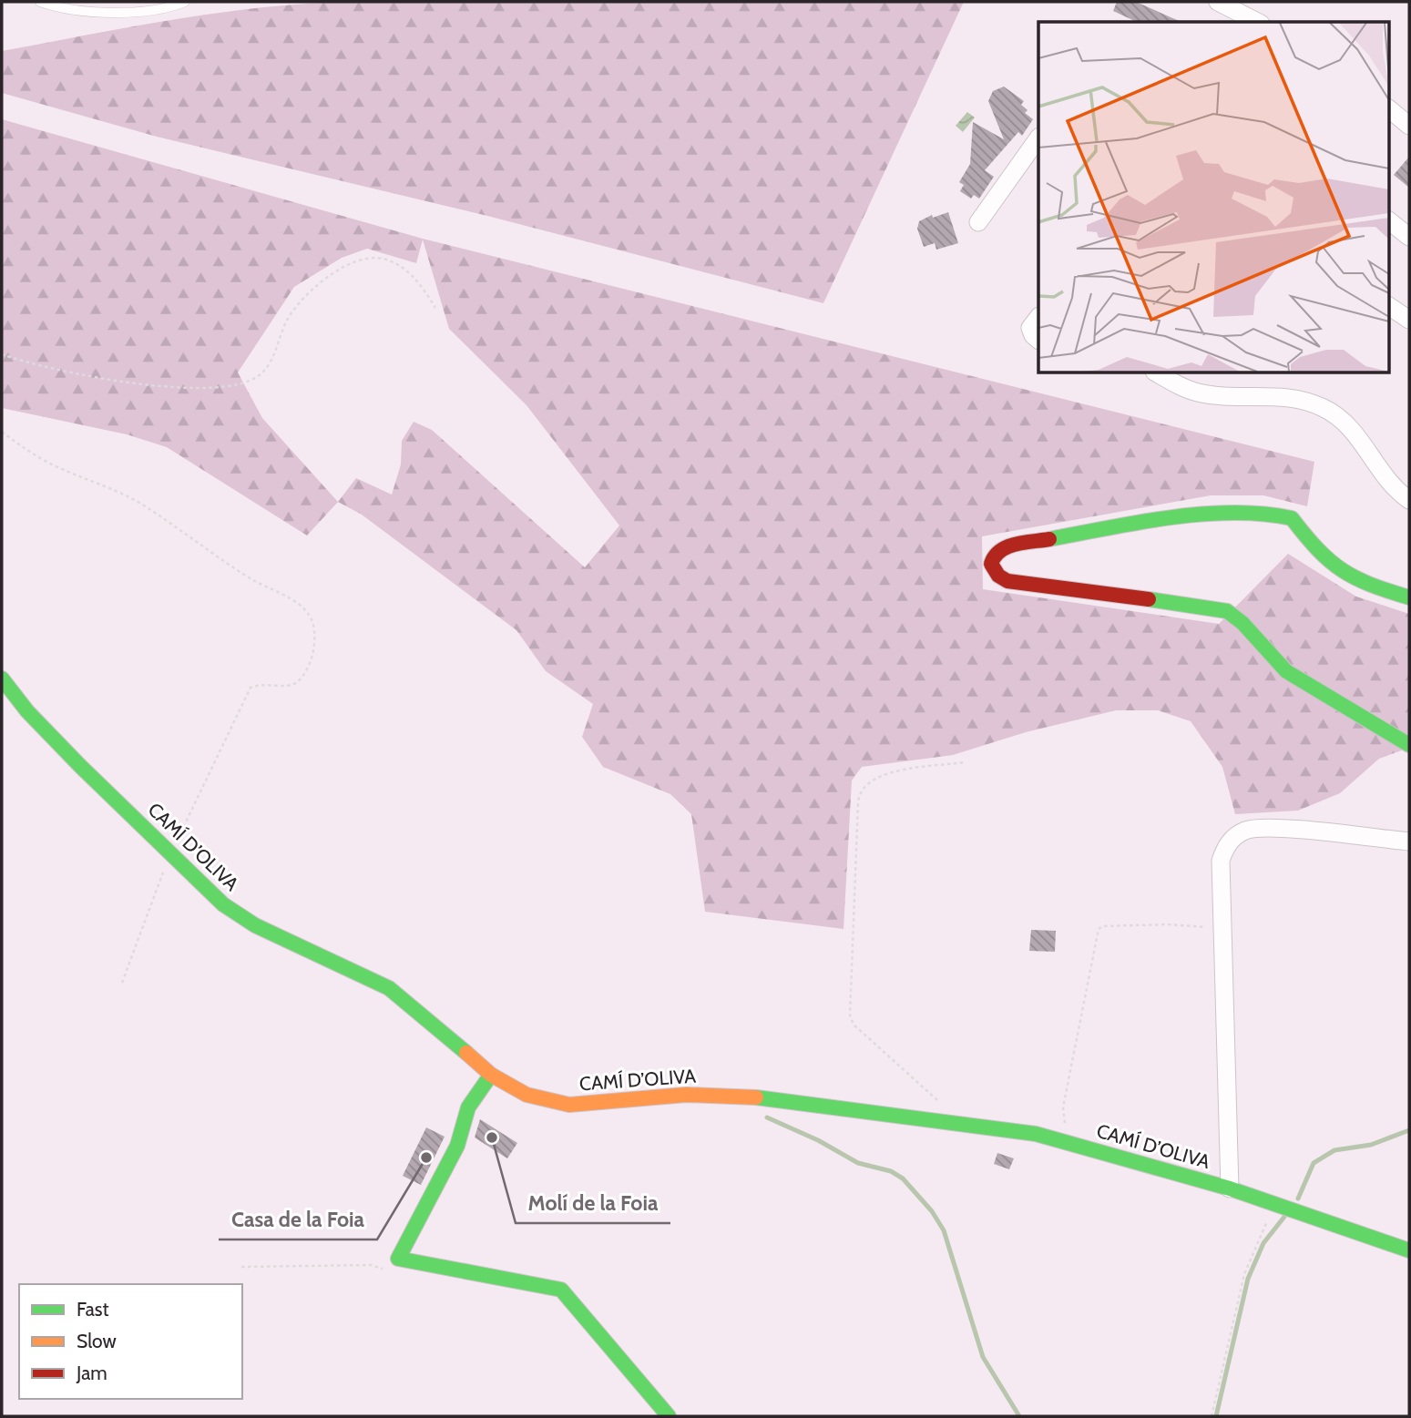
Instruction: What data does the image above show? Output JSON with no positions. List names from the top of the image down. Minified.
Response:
{"streets":{"street":["CAMÍ D’OLIVA"]},"places":["Molí de la Foia","Casa de la Foia"],"legend":["Fast","Slow","Jam"]}
